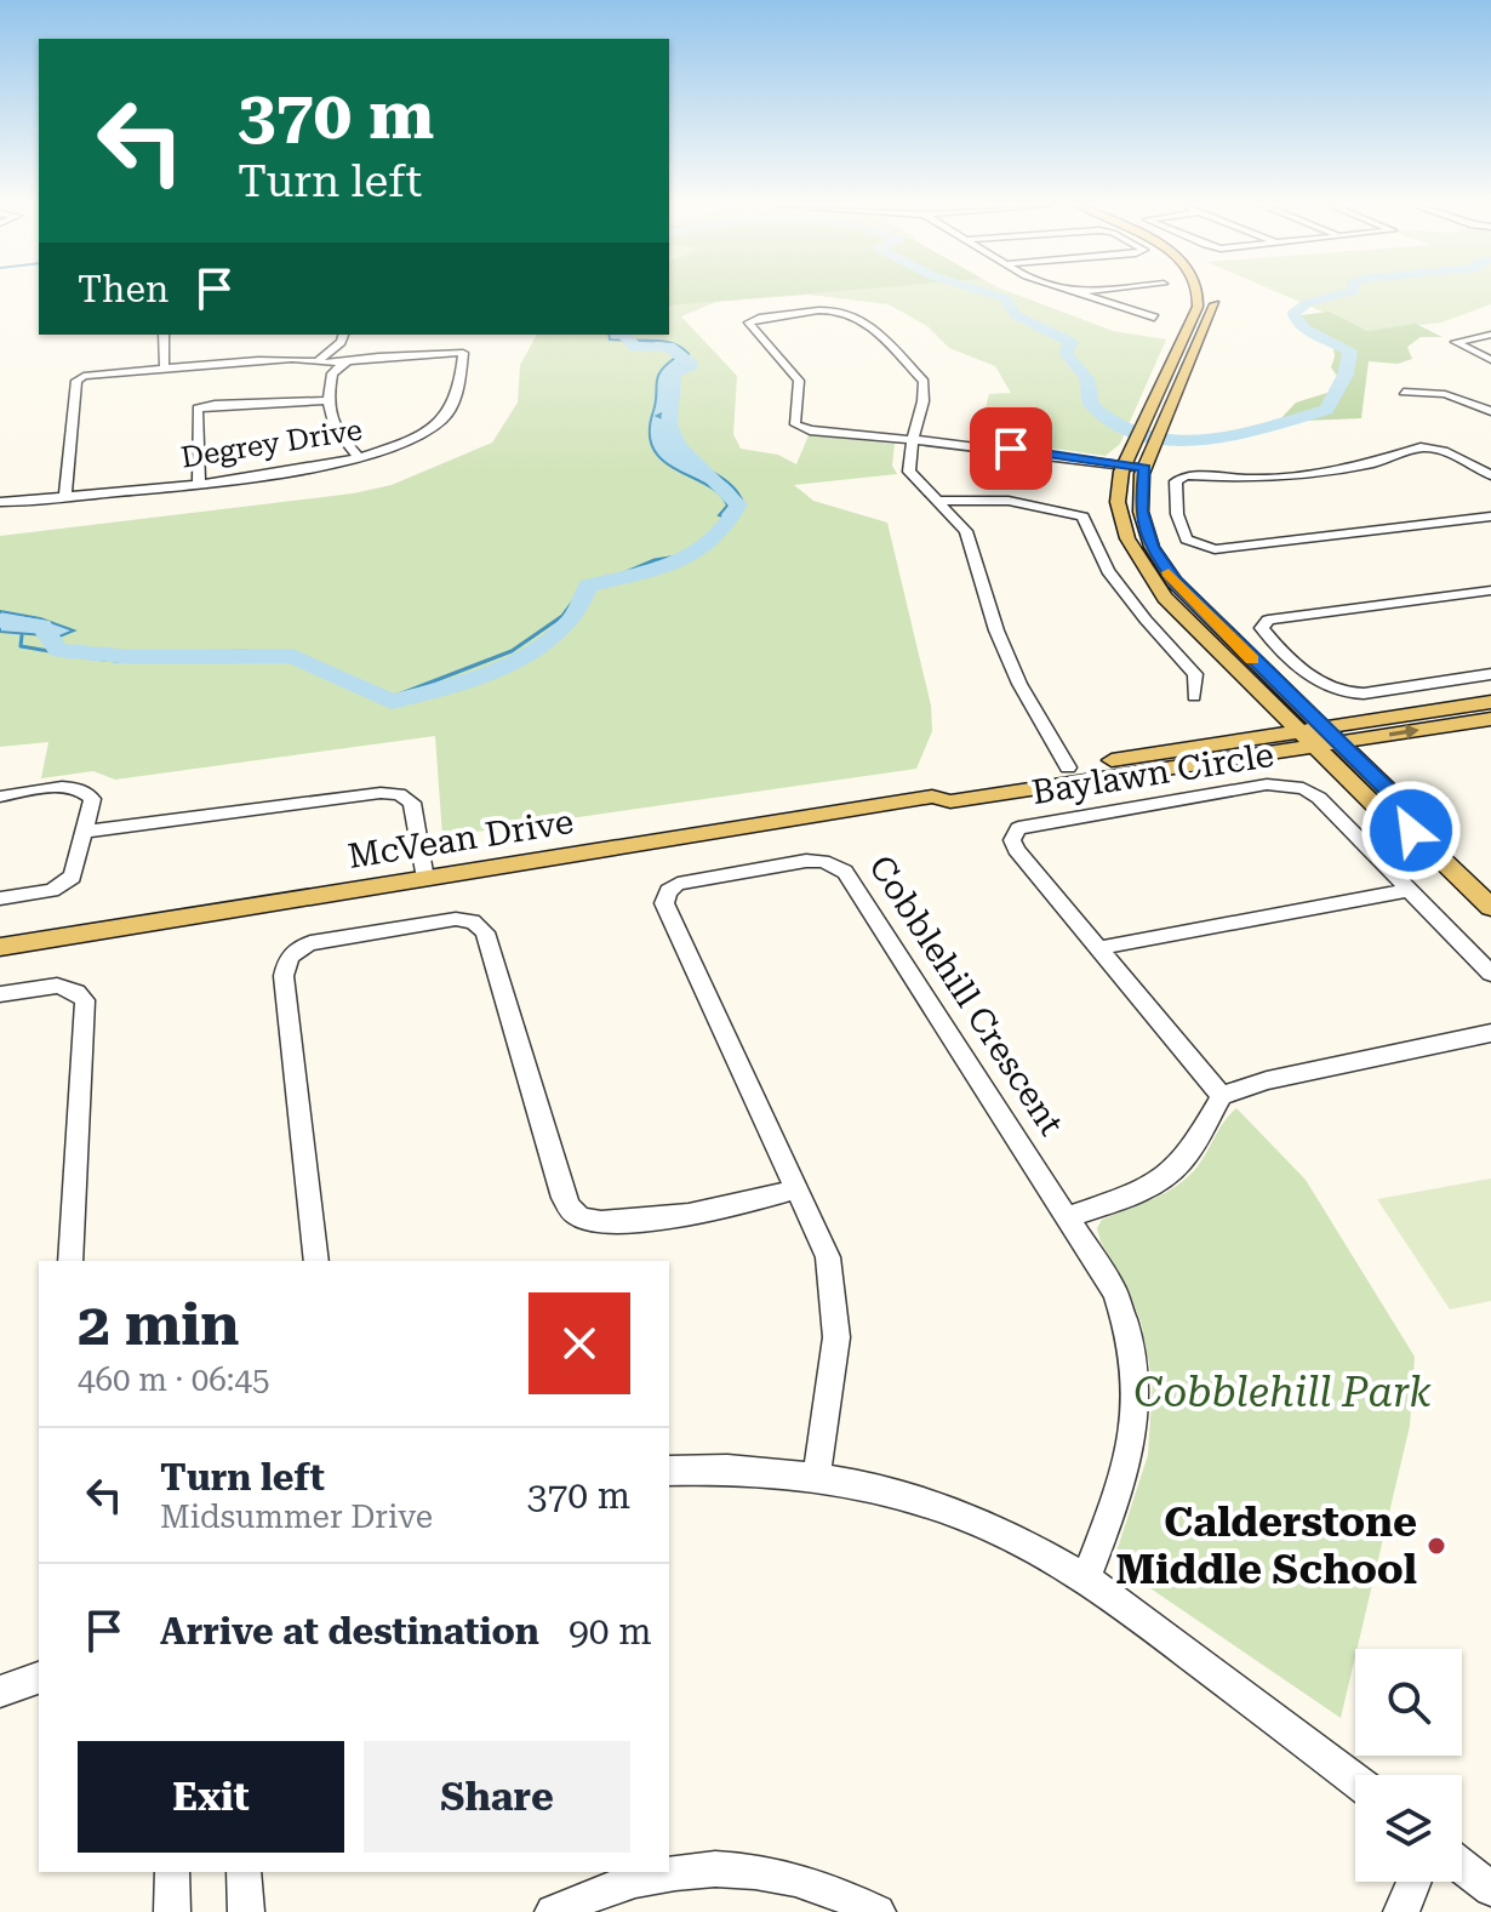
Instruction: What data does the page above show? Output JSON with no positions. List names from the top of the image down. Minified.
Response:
{"streets":{"main road":["McVean Drive"],"street":["Degrey Drive","Baylawn Circle","Cobblehill Crescent"]},"parks":["Cobblehill Park"],"places":["Calderstone Middle School"],"page":{"turn":["370 m","Turn left"],"then":"Then","heading":["2 min","460 m · 06:45"],"list":[{"name":"Turn left","note":"Midsummer Drive","value":"370 m"},{"name":"Arrive at destination","value":"90 m"}],"buttons":["Exit","Share"]}}
